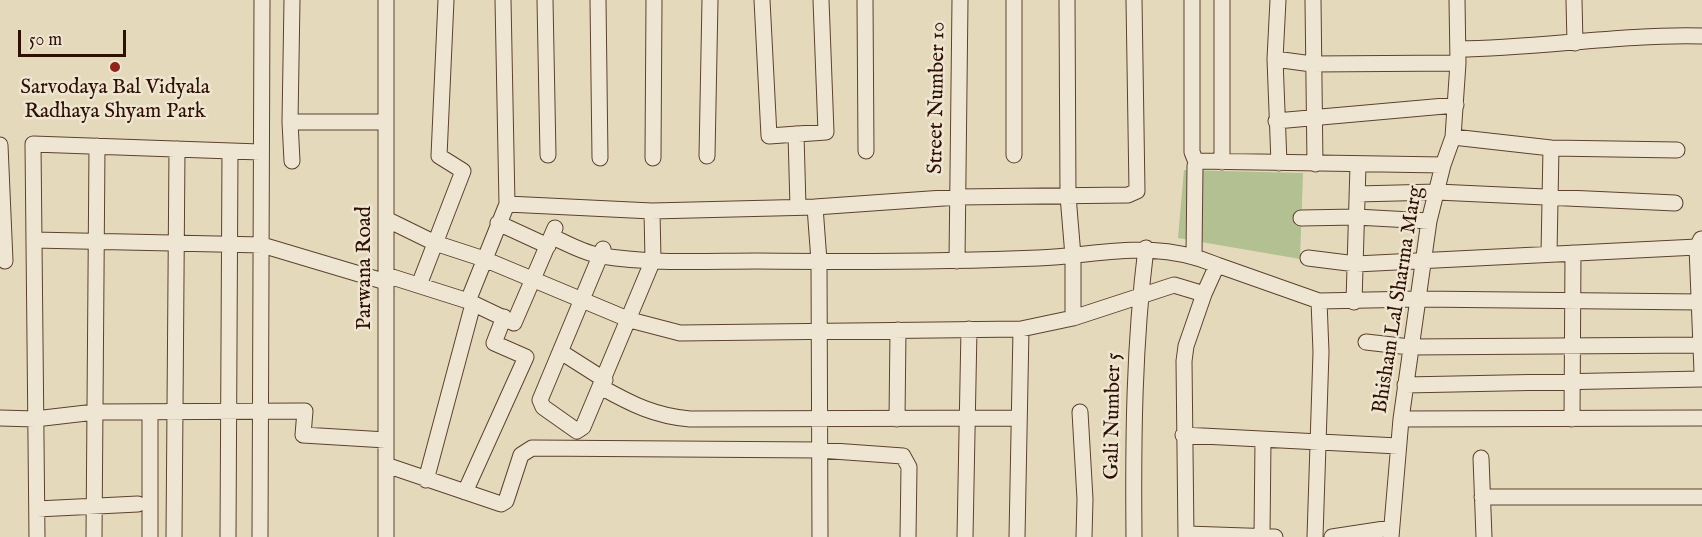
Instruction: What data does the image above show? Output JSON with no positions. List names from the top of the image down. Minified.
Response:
{"streets":{"street":["Street Number 10","Parwana Road","Bhisham Lal Sharma Marg","Gali Number 5"]},"places":["Sarvodaya Bal Vidyala Radhaya Shyam Park"],"scale_bar":"50 m"}
